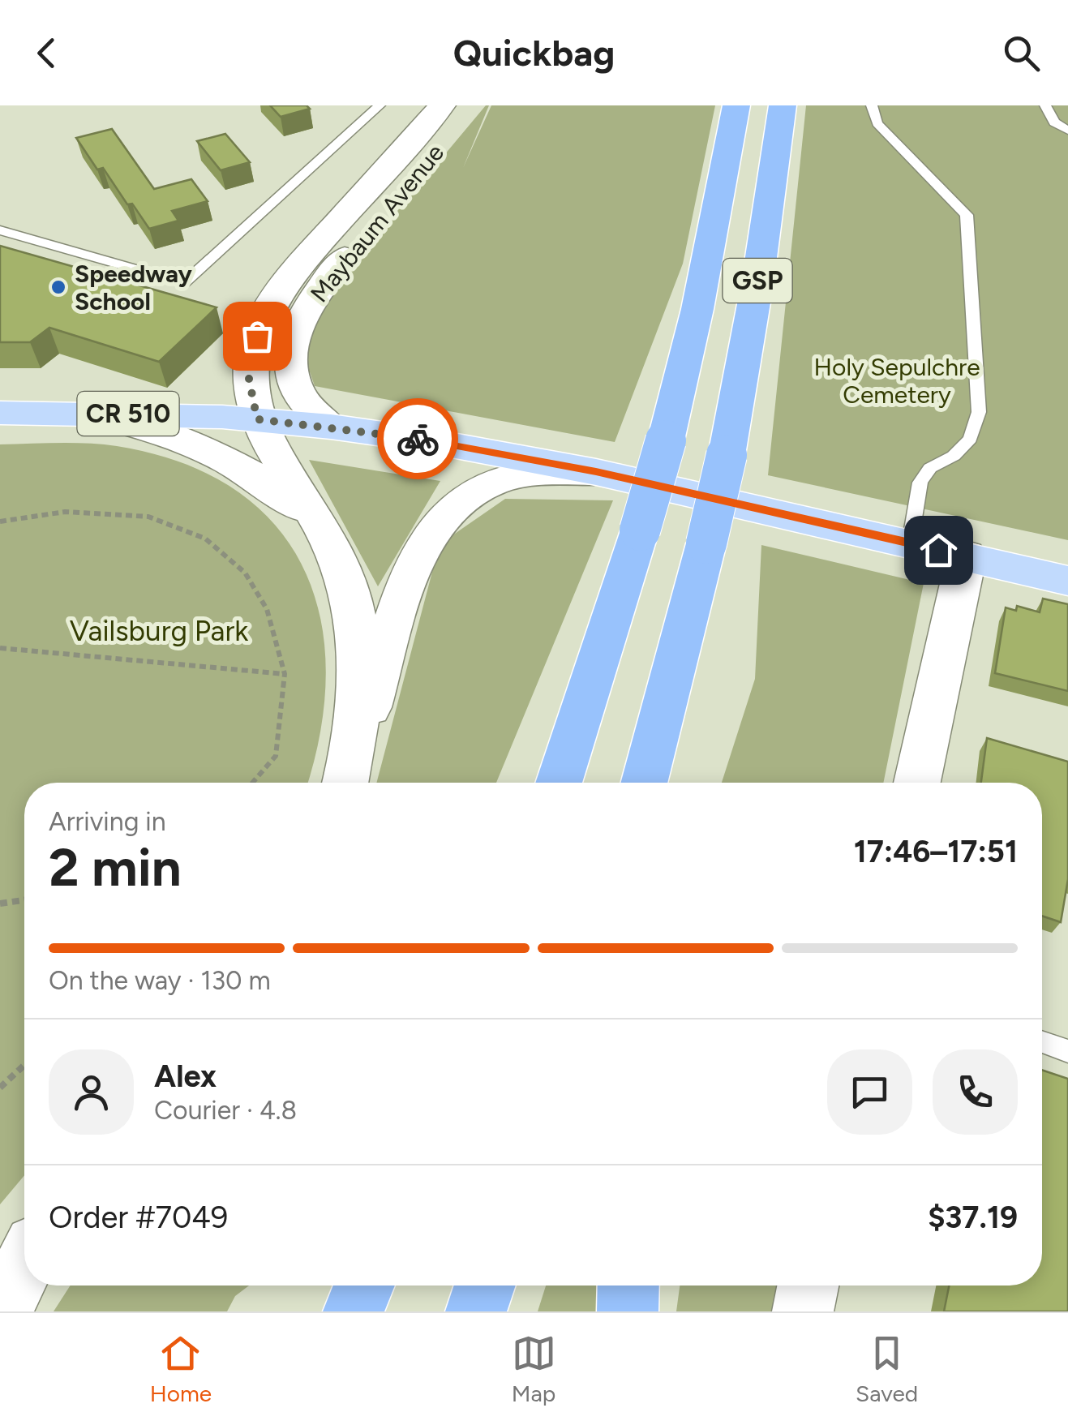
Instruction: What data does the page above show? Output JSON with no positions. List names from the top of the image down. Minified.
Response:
{"streets":{"highway":["GSP"],"main road":["Maybaum Avenue","CR 510"]},"crossings":[["Maybaum Avenue","CR 510"]],"parks":["Holy Sepulchre Cemetery","Vailsburg Park"],"places":["Speedway School"],"page":{"header":"Quickbag","heading":["2 min","Arriving in","17:46–17:51"],"panel":["Alex","Courier · 4.8","Order #7049","$37.19"],"bar":"On the way · 130 m","tabs":["Home","Map","Saved"]}}
